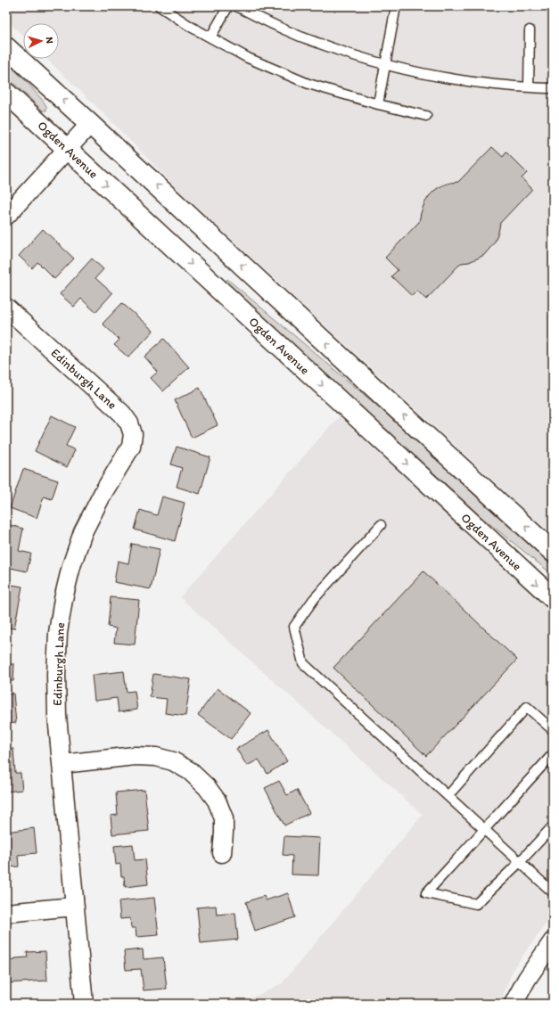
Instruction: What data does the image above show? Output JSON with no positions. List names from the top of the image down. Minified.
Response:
{"streets":{"main road":["Ogden Avenue"],"street":["Edinburgh Lane"]},"north":"right"}
